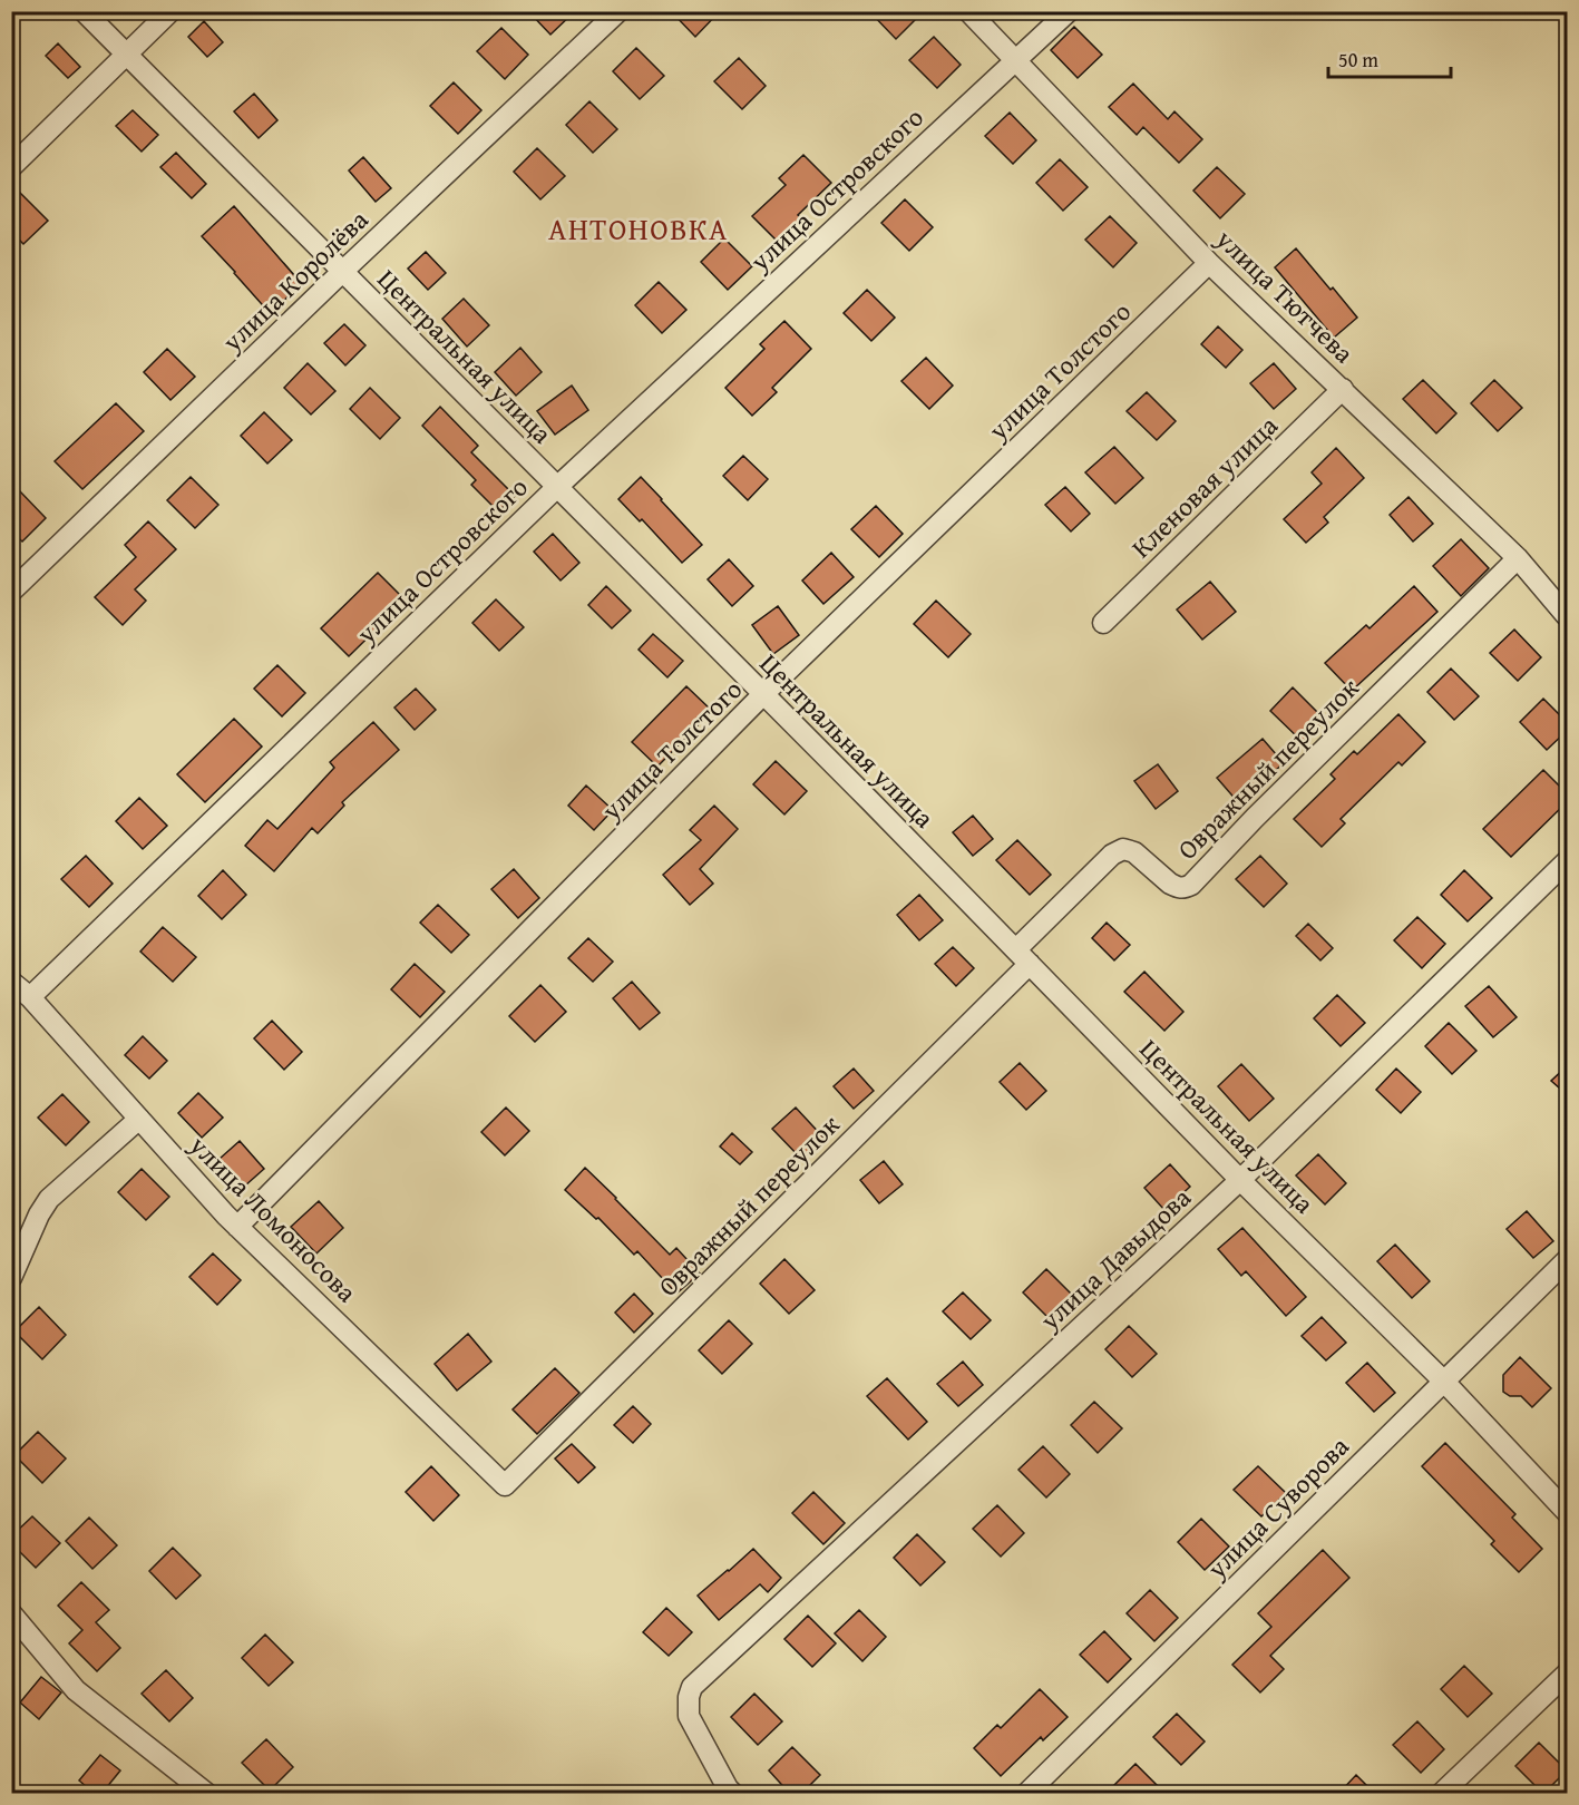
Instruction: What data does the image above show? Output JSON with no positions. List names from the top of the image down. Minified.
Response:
{"streets":{"street":["улица Островского","улица Королёва","улица Тютчева","Центральная улица","улица Толстого","Кленовая улица","Овражный переулок","улица Ломоносова","улица Давыдова","улица Суворова"]},"crossings":[["улица Островского","улица Тютчева"],["улица Островского","Центральная улица"],["улица Островского","улица Ломоносова"],["улица Королёва","Центральная улица"],["улица Тютчева","улица Толстого"],["улица Тютчева","Кленовая улица"],["улица Тютчева","Овражный переулок"],["Центральная улица","улица Толстого"],["Центральная улица","Овражный переулок"],["Центральная улица","улица Давыдова"],["Центральная улица","улица Суворова"],["улица Толстого","улица Ломоносова"],["Овражный переулок","улица Ломоносова"]],"districts":["АНТОНОВКА"],"scale_bar":"50 m"}
